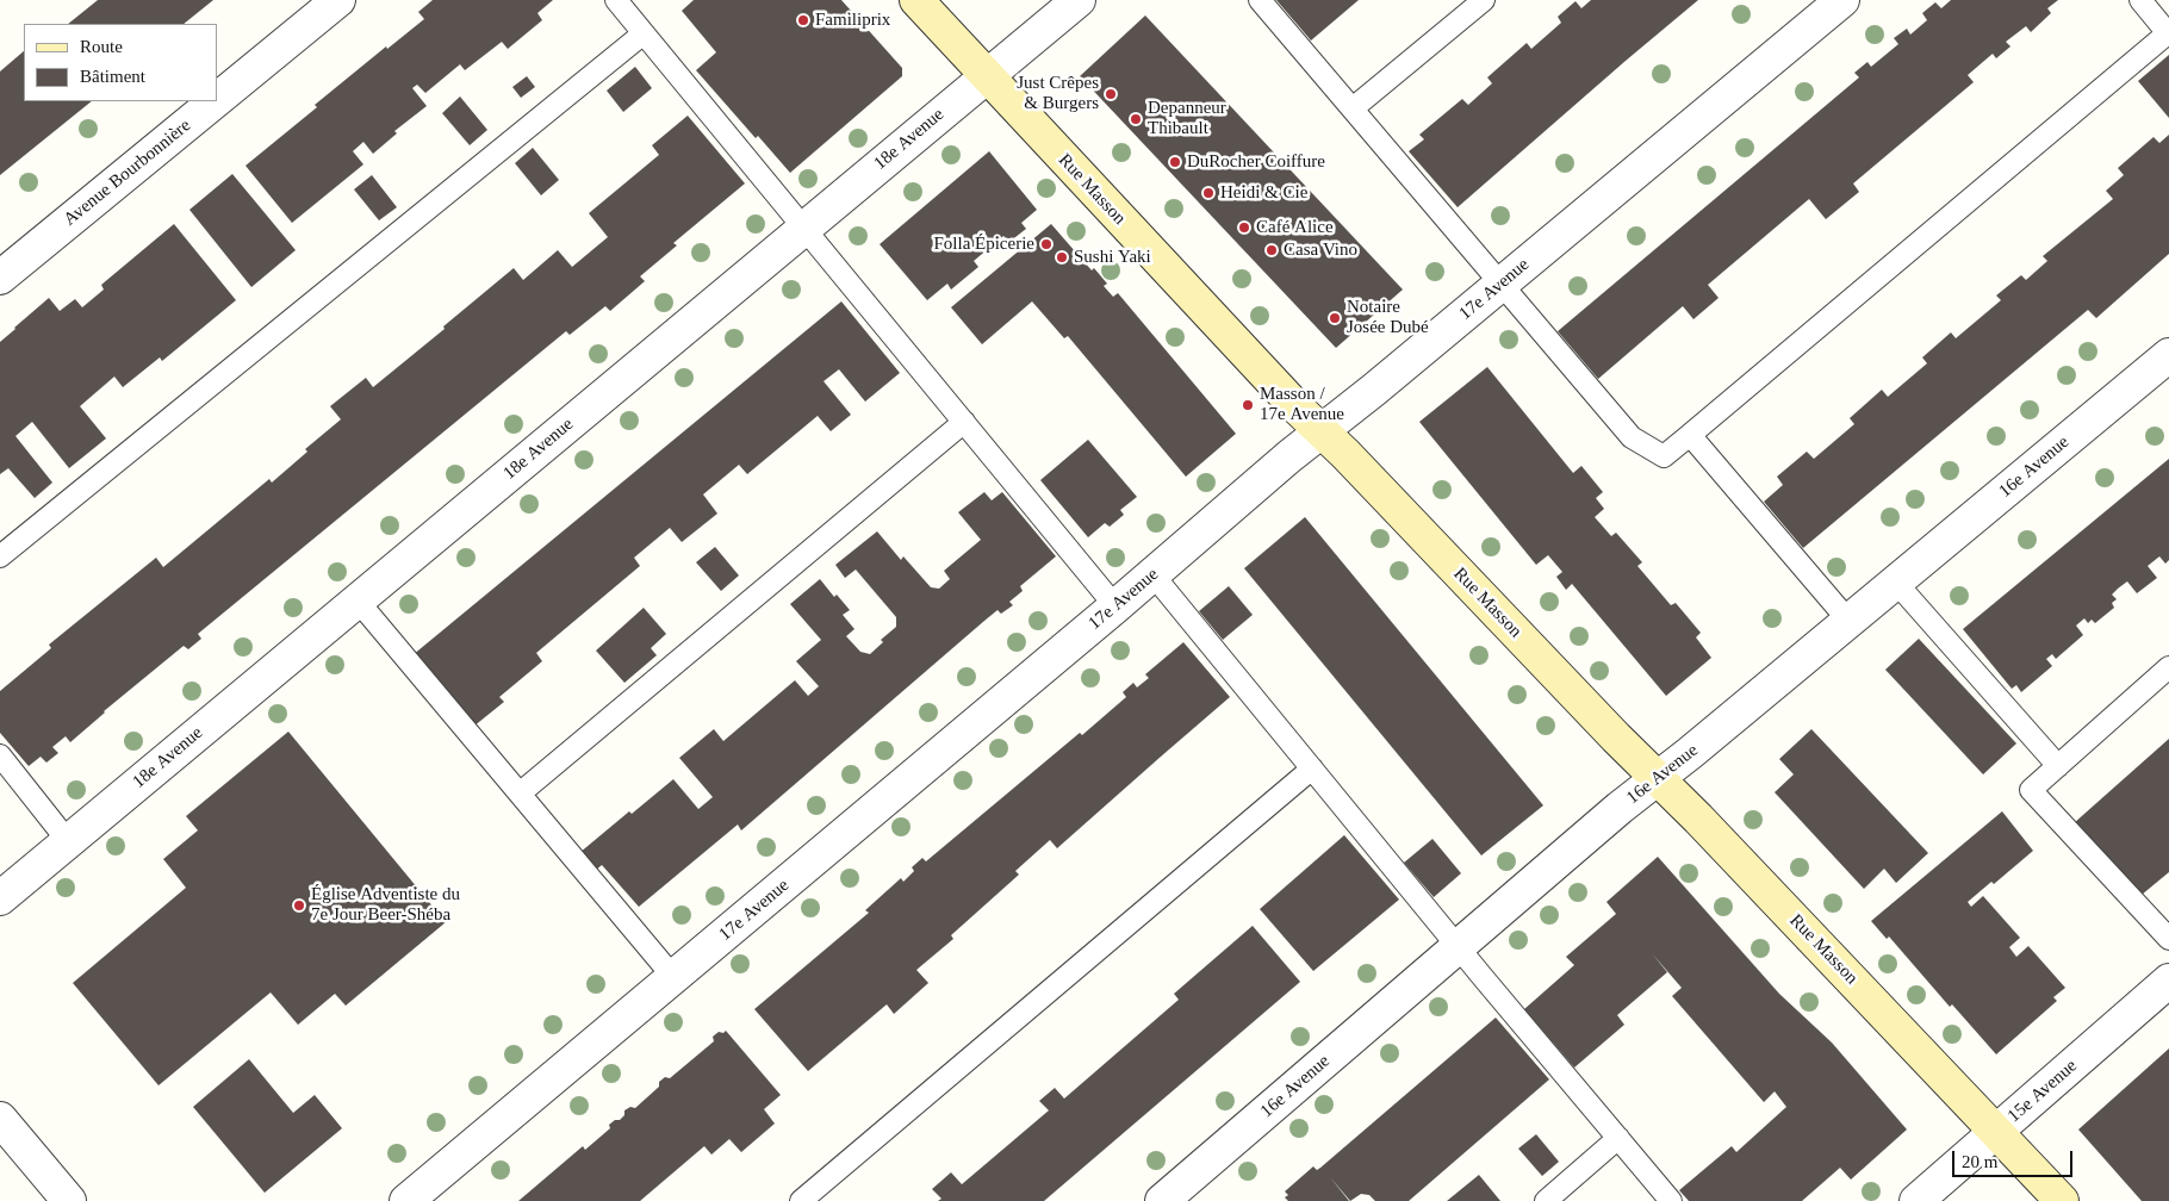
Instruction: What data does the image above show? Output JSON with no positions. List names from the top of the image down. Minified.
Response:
{"streets":{"street":["18e Avenue","Avenue Bourbonnière","Rue Masson","17e Avenue","16e Avenue","15e Avenue"]},"crossings":[["18e Avenue","Rue Masson"],["Rue Masson","17e Avenue"],["Rue Masson","16e Avenue"],["Rue Masson","15e Avenue"]],"places":["Familiprix","Just Crêpes & Burgers","Depanneur Thibault","DuRocher Coiffure","Heidi & Cie","Café Alice","Folla Épicerie","Casa Vino","Sushi Yaki","Notaire Josée Dubé","Masson / 17e Avenue","Église Adventiste du 7e Jour Beer-Shéba"],"legend":["Route","Bâtiment"],"scale_bar":"20 m"}
